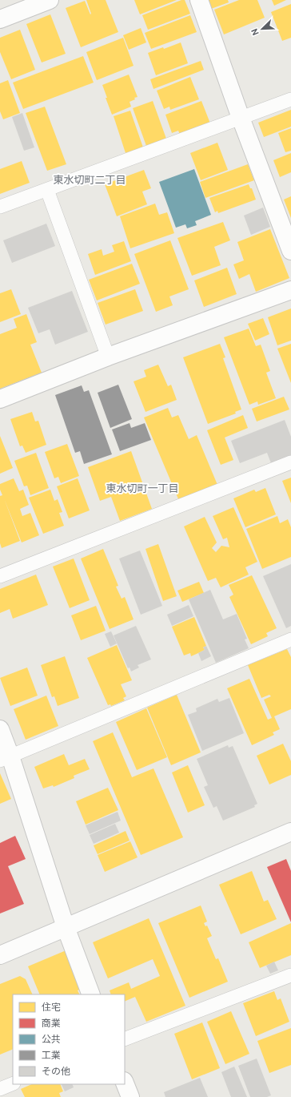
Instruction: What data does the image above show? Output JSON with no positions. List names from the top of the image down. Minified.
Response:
{"districts":["東水切町二丁目","東水切町一丁目"],"legend":["住宅","商業","公共","工業","その他"],"north":"bottom left"}
